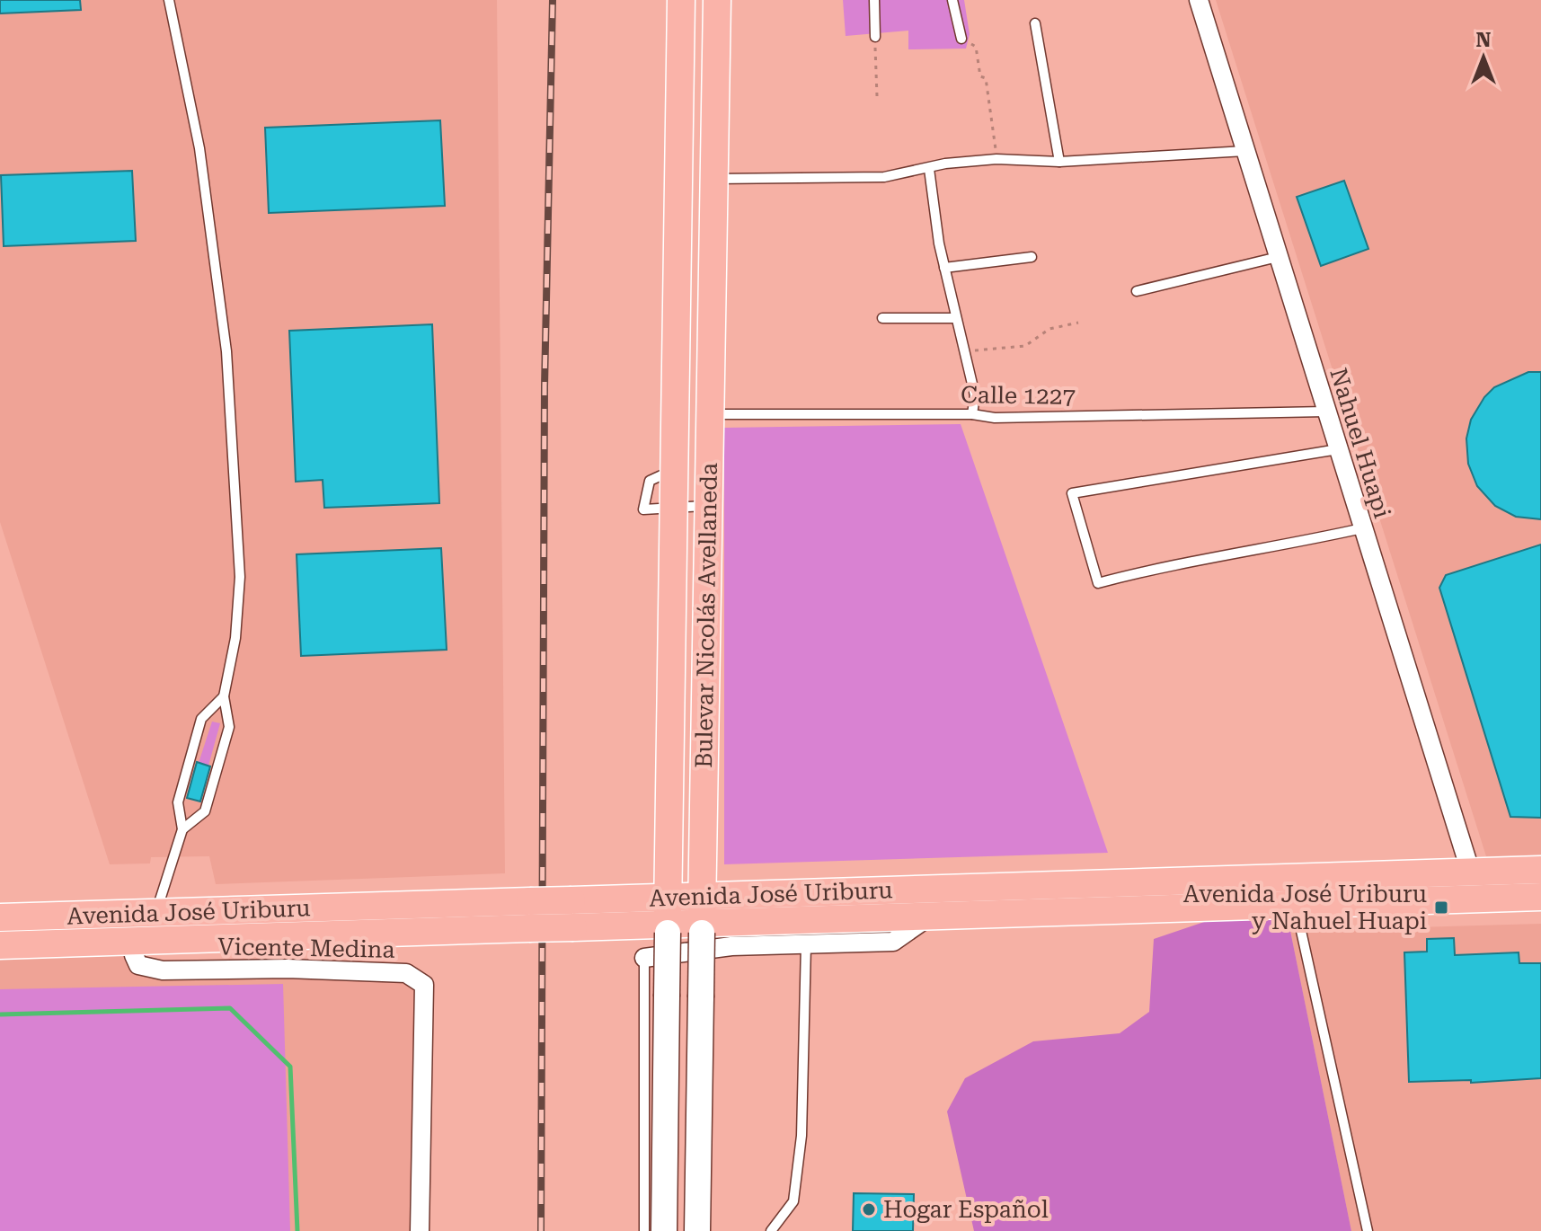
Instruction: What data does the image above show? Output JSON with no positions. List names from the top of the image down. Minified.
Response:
{"streets":{"main road":["Bulevar Nicolás Avellaneda","Avenida José Uriburu"],"street":["Nahuel Huapi","Vicente Medina"],"lane":["Calle 1227"]},"crossings":[["Calle 1227","Nahuel Huapi"],["Calle 1227","Bulevar Nicolás Avellaneda"],["Nahuel Huapi","Avenida José Uriburu"],["Bulevar Nicolás Avellaneda","Avenida José Uriburu"],["Avenida José Uriburu","Vicente Medina"]],"places":{"transit":["Avenida José Uriburu y Nahuel Huapi"],"other":["Hogar Español"]},"north":"top"}
